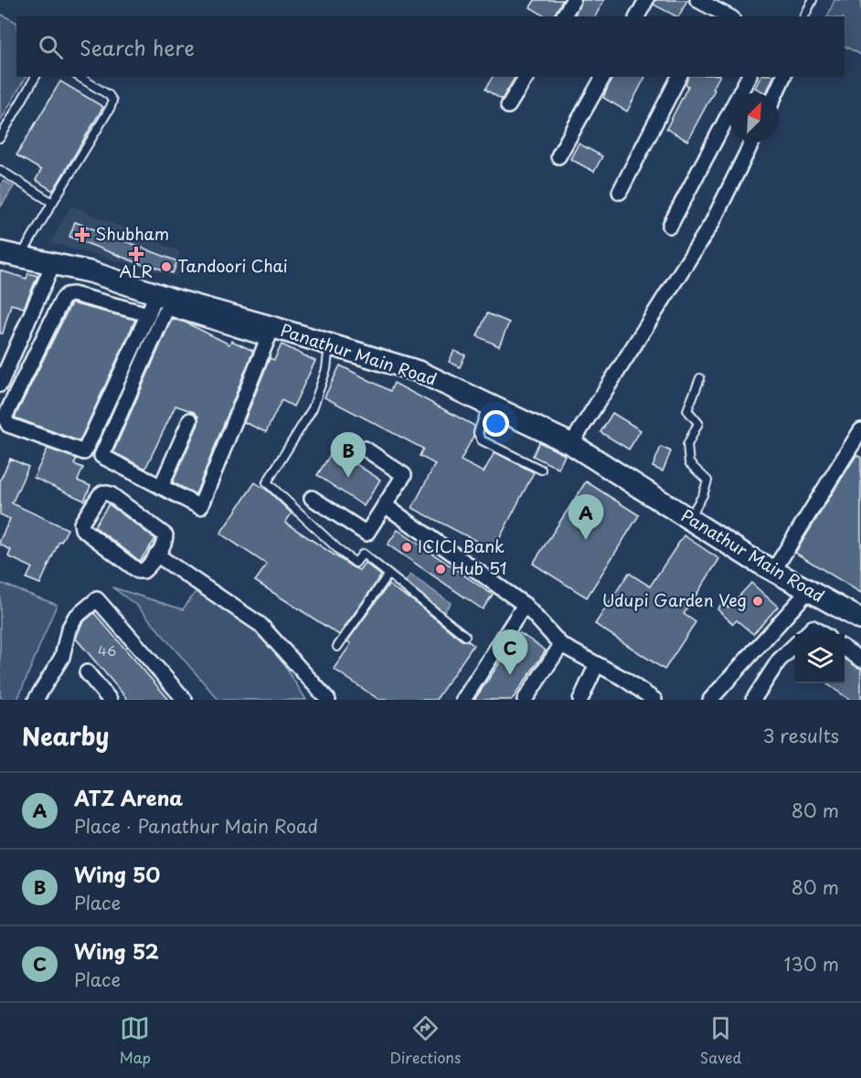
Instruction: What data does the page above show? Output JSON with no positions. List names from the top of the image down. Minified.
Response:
{"streets":{"street":["Panathur Main Road"]},"places":{"health":["Shubham","ALR"],"other":["Tandoori Chai","ICICI Bank","Hub 51","Udupi Garden Veg"]},"house_numbers":["46"],"north":"top right","page":{"search":"Search here","pins":["B","A","C"],"heading":["Nearby","3 results"],"list":[{"mark":"A","name":"ATZ Arena","note":"Place · Panathur Main Road","value":"80 m"},{"mark":"B","name":"Wing 50","note":"Place","value":"80 m"},{"mark":"C","name":"Wing 52","note":"Place","value":"130 m"}],"nav":["Map","Directions","Saved"]}}
